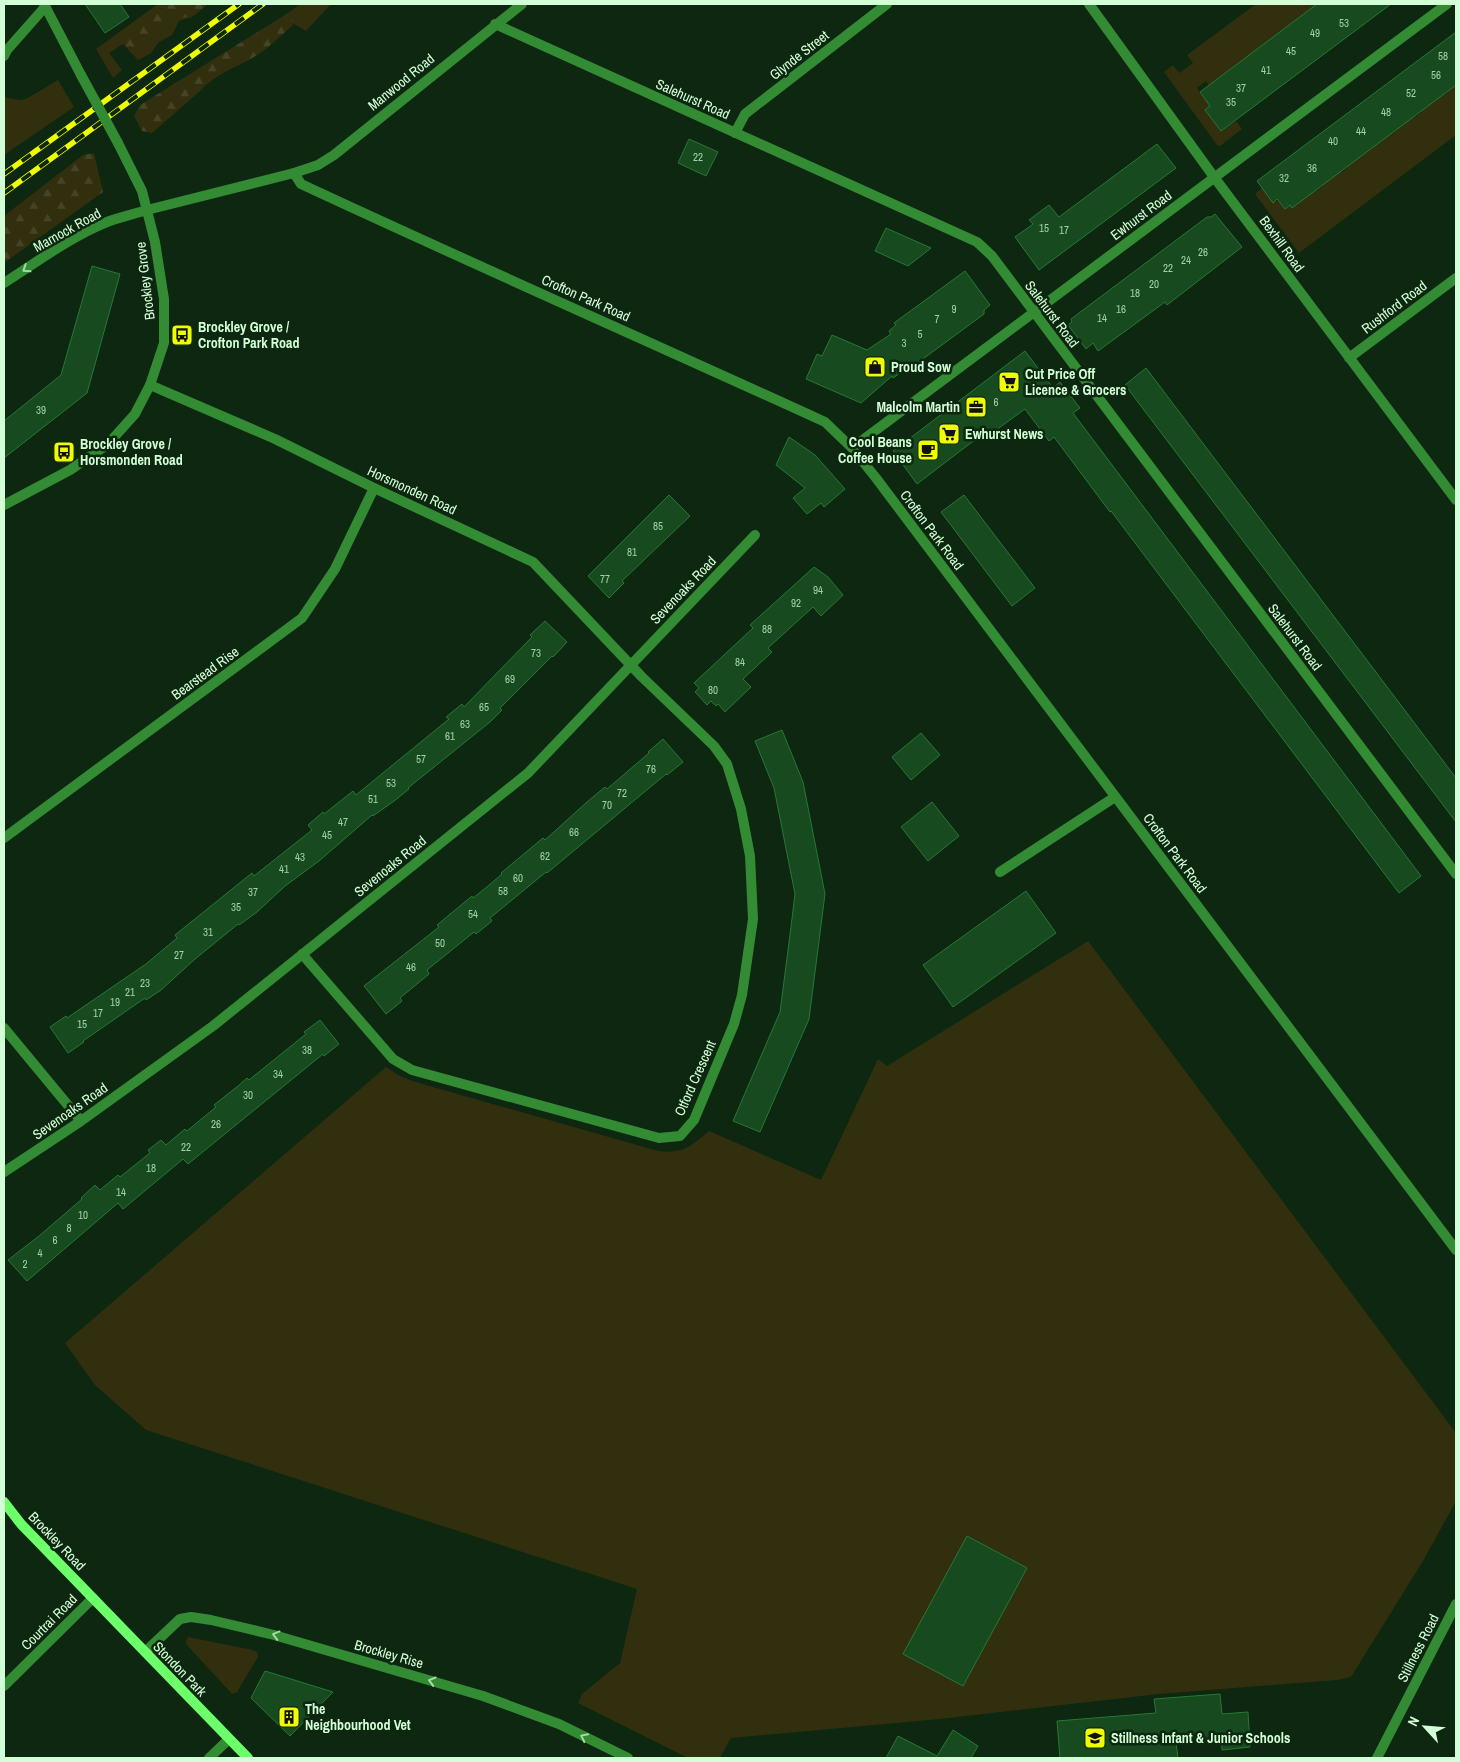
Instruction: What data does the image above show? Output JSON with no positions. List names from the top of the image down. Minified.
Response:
{"streets":{"main road":["Brockley Road","Stondon Park"],"street":["Glynde Street","Manwood Road","Salehurst Road","Ewhurst Road","Marnock Road","Bexhill Road","Brockley Grove","Crofton Park Road","Rushford Road","Horsmonden Road","Sevenoaks Road","Bearstead Rise","Otford Crescent","Courtrai Road","Stillness Road","Brockley Rise"]},"crossings":[["Glynde Street","Salehurst Road"],["Manwood Road","Salehurst Road"],["Manwood Road","Crofton Park Road"],["Salehurst Road","Ewhurst Road"],["Ewhurst Road","Bexhill Road"],["Ewhurst Road","Crofton Park Road"],["Marnock Road","Brockley Grove"],["Bexhill Road","Rushford Road"],["Brockley Grove","Horsmonden Road"],["Horsmonden Road","Sevenoaks Road"],["Horsmonden Road","Bearstead Rise"],["Horsmonden Road","Otford Crescent"],["Sevenoaks Road","Otford Crescent"],["Brockley Road","Courtrai Road"],["Brockley Road","Stondon Park"],["Courtrai Road","Stondon Park"],["Brockley Rise","Stondon Park"]],"one_way":["Marnock Road","Brockley Rise"],"places":{"bus stop":["Brockley Grove / Crofton Park Road","Brockley Grove / Horsmonden Road"],"shop":["Proud Sow"],"supermarket":["Cut Price Off Licence & Grocers","Ewhurst News"],"office":["Malcolm Martin"],"cafe":["Cool Beans Coffee House"],"building":["The Neighbourhood Vet"],"school or university":["Stillness Infant & Junior Schools"]},"house_numbers":["53","49","45","58","41","56","37","52","35","48","44","40","22","36","32","15","17","26","24","22","20","18","9","16","14","7","5","3","6","39","85","81","77","94","92","88","73","84","69","80","65","63","61","57","76","53","72","51","70","47","66","45","62","43","41","60","58","37","35","54","31","50","27","46","23","21","19","17","15","38","34","30","26","22","18","14","10","8","6","4","2"],"north":"top left"}
